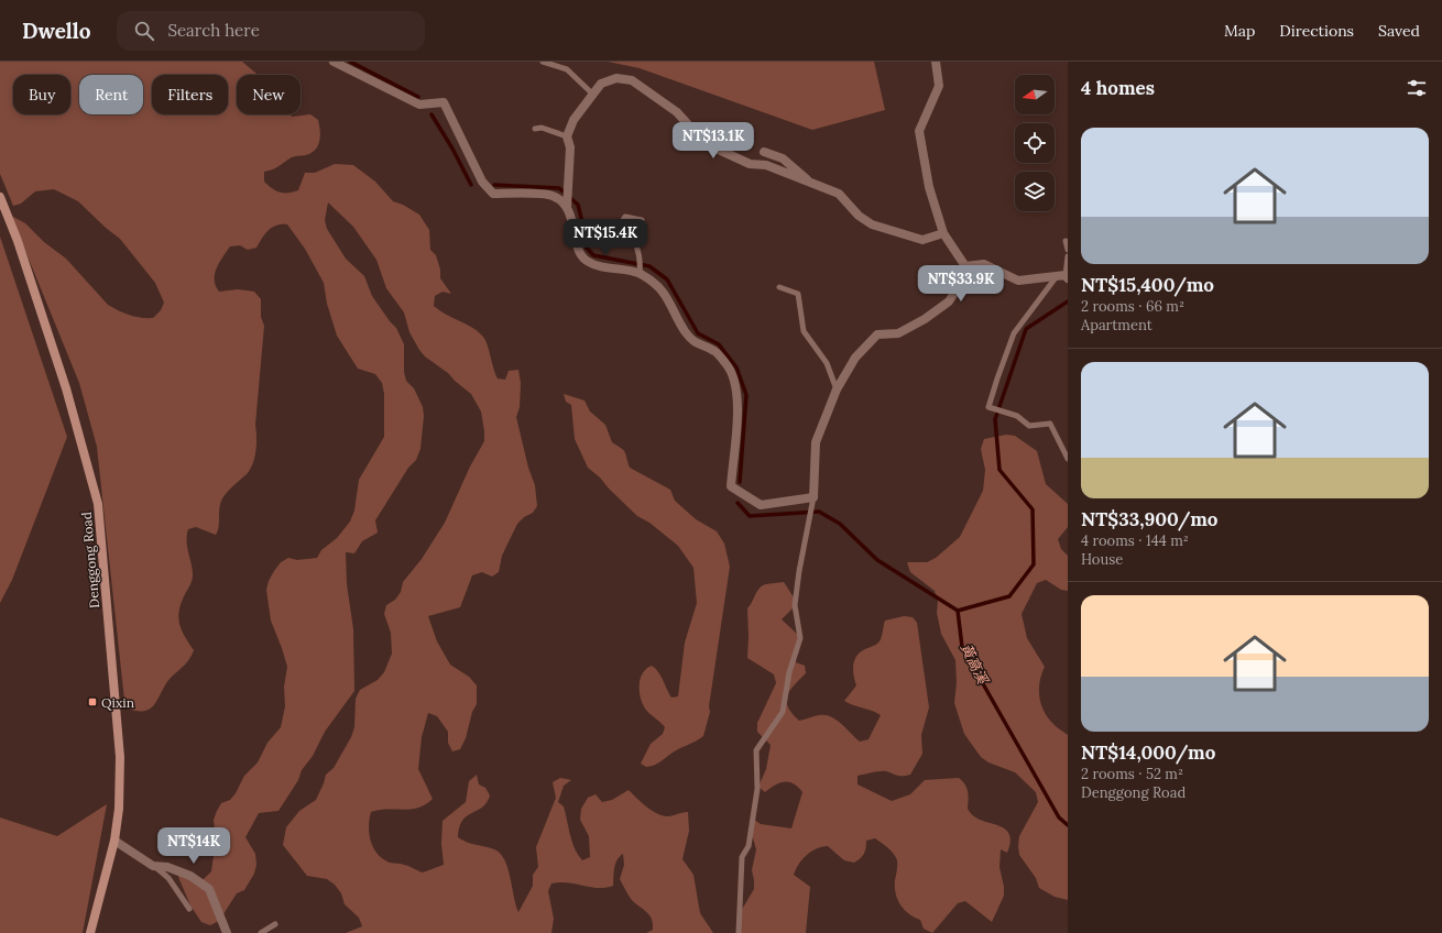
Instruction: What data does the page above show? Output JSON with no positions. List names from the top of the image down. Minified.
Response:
{"streets":{"street":["Denggong Road"]},"water":["黃高溪"],"places":{"transit":["Qixin"]},"north":"left","page":{"header":"Dwello","search":"Search here","nav":["Map","Directions","Saved"],"heading":"4 homes","chip":["Buy","Rent","Filters","New"],"list":[{"name":"NT$15,400/mo","note":"2 rooms · 66 m² · Apartment"},{"name":"NT$33,900/mo","note":"4 rooms · 144 m² · House"},{"name":"NT$14,000/mo","note":"2 rooms · 52 m² · Denggong Road"}],"price":["NT$13.1K","NT$15.4K","NT$33.9K","NT$14K"]}}
